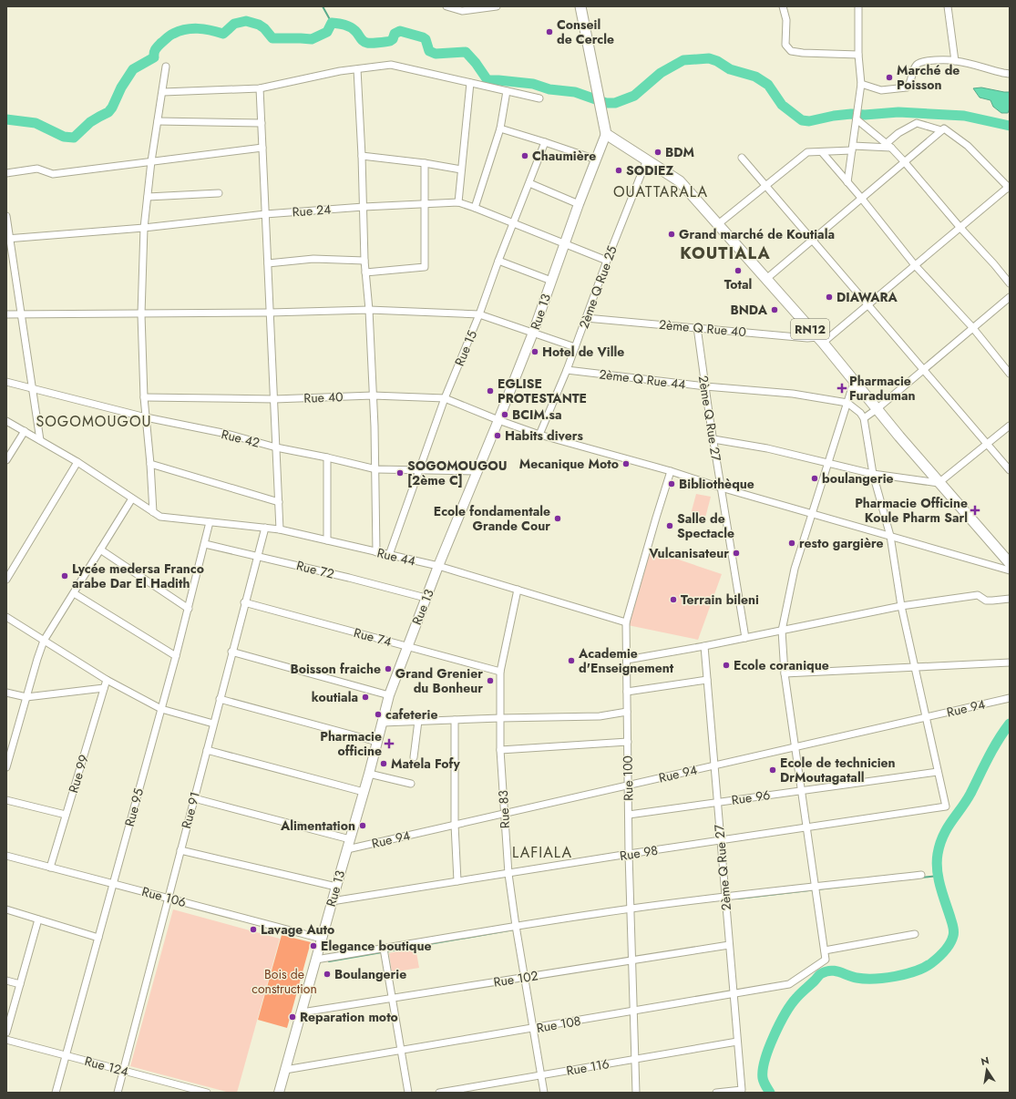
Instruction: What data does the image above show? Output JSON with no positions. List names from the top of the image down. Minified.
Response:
{"streets":{"main road":["RN12"],"street":["Rue 24","2ème Q Rue 25","Rue 13","2ème Q Rue 40","Rue 15","2ème Q Rue 44","Rue 40","2ème Q Rue 27","Rue 42","Rue 44","Rue 72","Rue 74","Rue 94","Rue 99","Rue 100","Rue 96","Rue 95","Rue 83","Rue 91","Rue 98","Rue 106","Rue 102","Rue 108","Rue 124","Rue 116"]},"crossings":[["Rue 24","2ème Q Rue 25"],["Rue 24","Rue 13"],["Rue 24","Rue 15"],["2ème Q Rue 25","2ème Q Rue 40"],["2ème Q Rue 25","RN12"],["2ème Q Rue 25","2ème Q Rue 44"],["2ème Q Rue 25","Rue 40"],["Rue 13","RN12"],["Rue 13","Rue 40"],["Rue 13","Rue 42"],["Rue 13","Rue 44"],["Rue 13","Rue 72"],["Rue 13","Rue 74"],["Rue 13","Rue 94"],["Rue 13","Rue 98"],["Rue 13","Rue 106"],["Rue 13","Rue 102"],["Rue 13","Rue 108"],["2ème Q Rue 40","RN12"],["2ème Q Rue 40","2ème Q Rue 27"],["Rue 15","Rue 40"],["Rue 15","Rue 42"],["Rue 15","Rue 44"],["2ème Q Rue 44","2ème Q Rue 27"],["Rue 40","2ème Q Rue 27"],["Rue 40","Rue 100"],["2ème Q Rue 27","Rue 94"],["2ème Q Rue 27","Rue 96"],["2ème Q Rue 27","Rue 98"],["2ème Q Rue 27","Rue 102"],["2ème Q Rue 27","Rue 108"],["2ème Q Rue 27","Rue 116"],["Rue 44","Rue 100"],["Rue 44","Rue 95"],["Rue 44","Rue 83"],["Rue 44","Rue 91"],["Rue 72","Rue 95"],["Rue 72","Rue 91"],["Rue 74","Rue 83"],["Rue 74","Rue 91"],["Rue 94","Rue 100"],["Rue 94","Rue 83"],["Rue 99","Rue 106"],["Rue 100","Rue 96"],["Rue 100","Rue 98"],["Rue 100","Rue 102"],["Rue 100","Rue 108"],["Rue 100","Rue 116"],["Rue 96","Rue 98"],["Rue 95","Rue 106"],["Rue 95","Rue 124"],["Rue 83","Rue 98"],["Rue 83","Rue 102"],["Rue 83","Rue 108"],["Rue 83","Rue 116"],["Rue 91","Rue 106"],["Rue 91","Rue 124"]],"districts":["OUATTARALA","KOUTIALA","SOGOMOUGOU","LAFIALA"],"parks":["Bois de construction"],"places":{"other":["Conseil de Cercle","Marché de Poisson","BDM","Chaumière","SODIEZ","Grand marché de Koutiala","Total","DIAWARA","BNDA","Hotel de Ville","EGLISE PROTESTANTE","BCIM.sa","Habits divers","Mecanique Moto","SOGOMOUGOU [2ème C]","boulangerie","Bibliothèque","Ecole fondamentale Grande Cour","Salle de Spectacle","resto gargière","Vulcanisateur","Lycée medersa Franco arabe Dar El Hadith","Terrain bileni","Academie d'Enseignement","Ecole coranique","Boisson fraiche","Grand Grenier du Bonheur","koutiala","cafeterie","Matela Fofy","Ecole de technicien DrMoutagatall","Alimentation","Lavage Auto","Elegance boutique","Boulangerie","Reparation moto"],"health":["Pharmacie Furaduman","Pharmacie Officine Koule Pharm Sarl","Pharmacie officine"]},"north":"top"}
